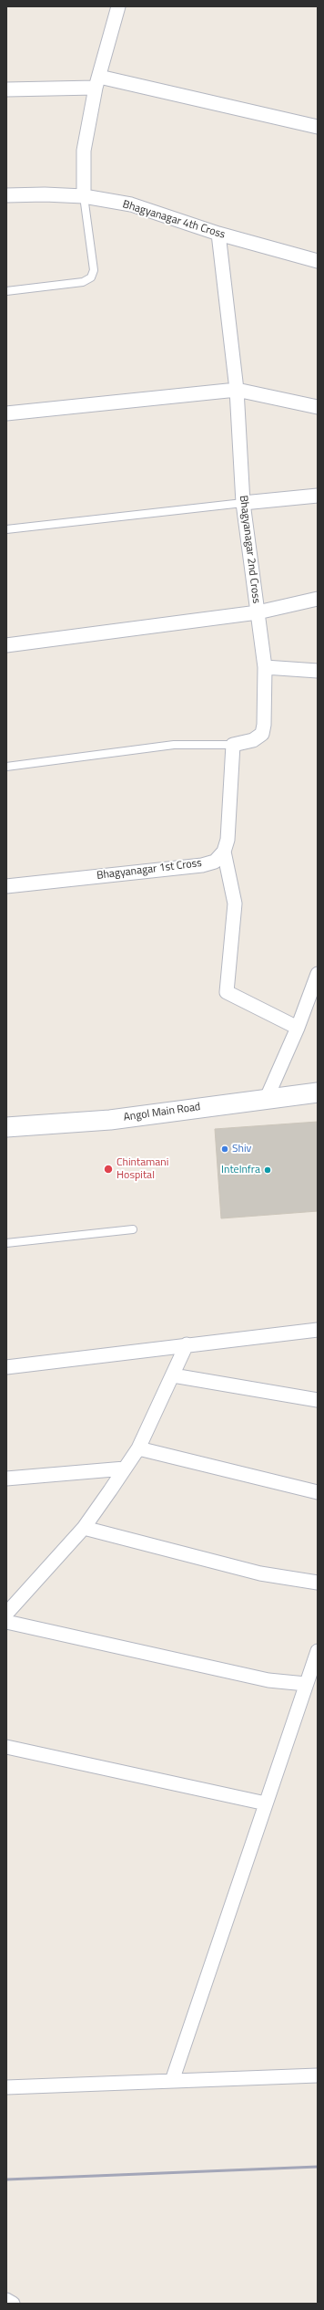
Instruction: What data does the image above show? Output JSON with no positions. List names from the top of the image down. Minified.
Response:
{"streets":{"street":["Bhagyanagar 4th Cross","Bhagyanagar 2nd Cross","Bhagyanagar 1st Cross","Angol Main Road"]},"crossings":[["Bhagyanagar 4th Cross","Bhagyanagar 2nd Cross"]],"places":["Shiv","Chintamani Hospital","Intelnfra"]}
